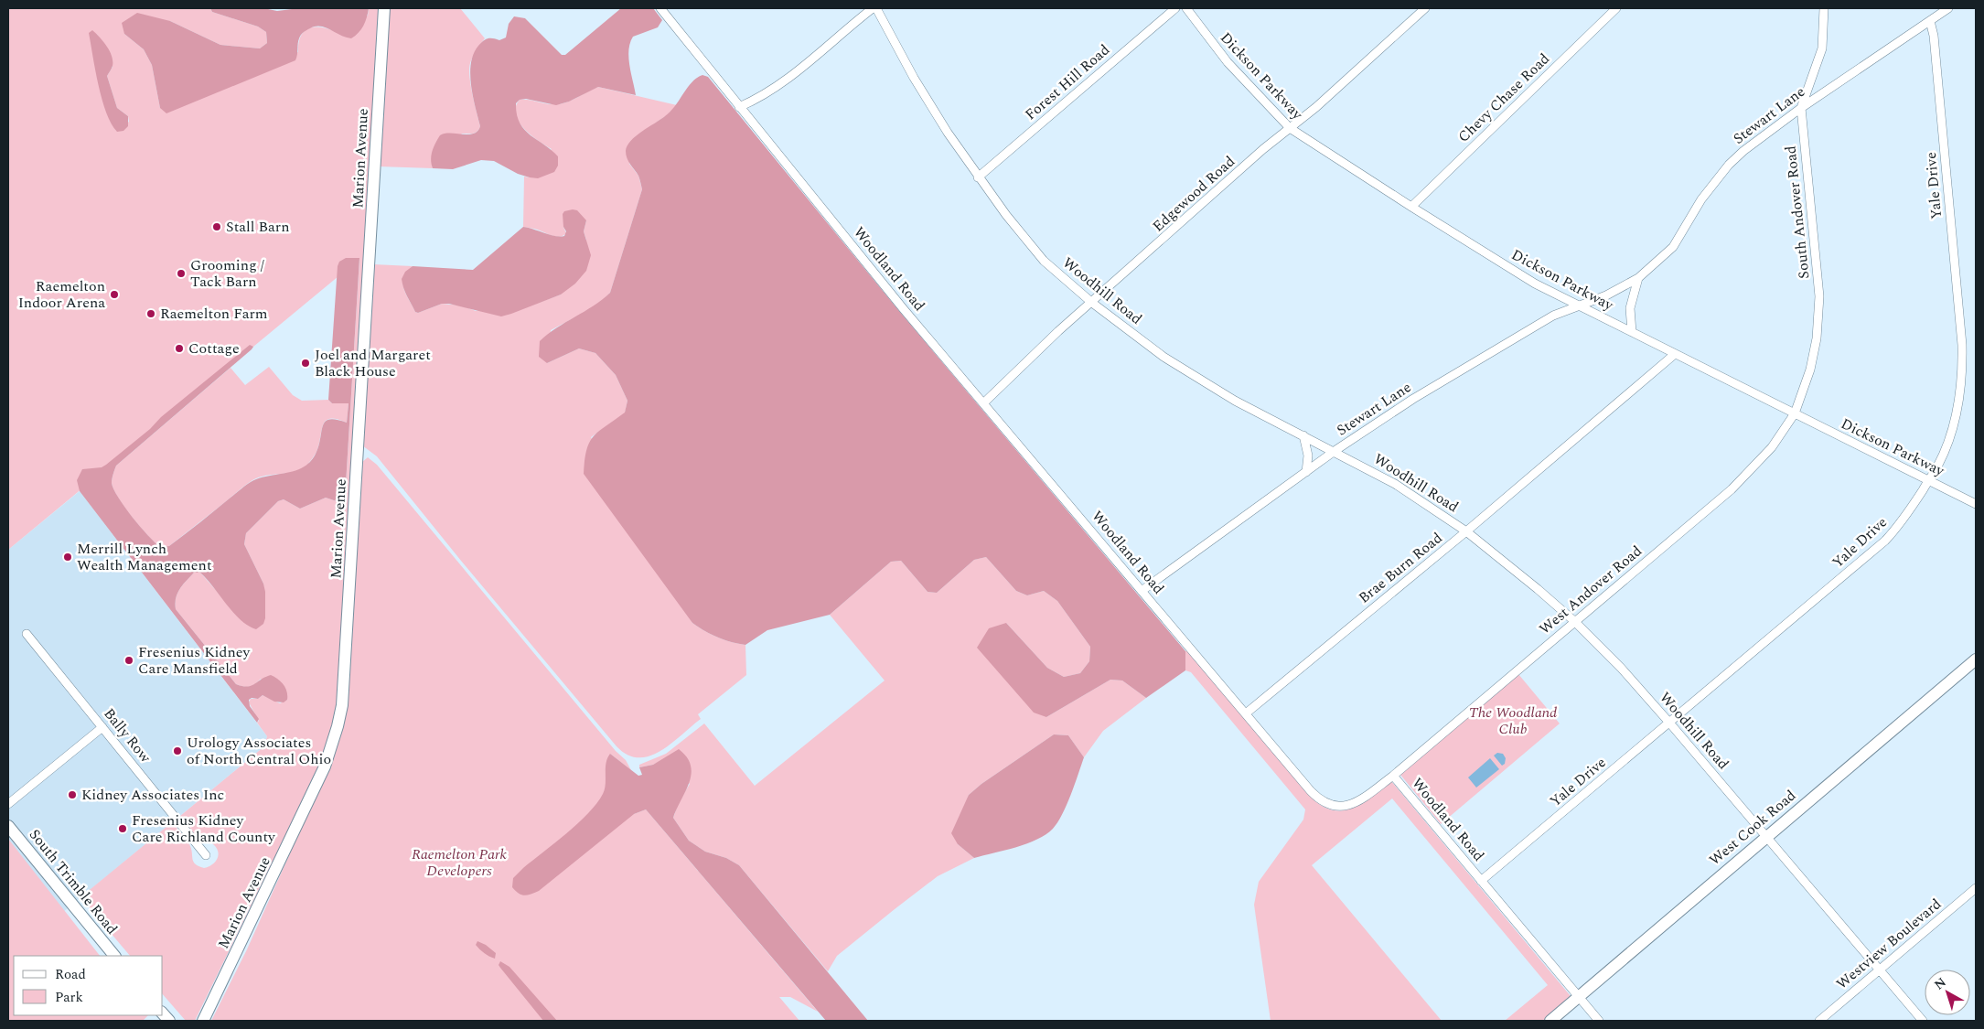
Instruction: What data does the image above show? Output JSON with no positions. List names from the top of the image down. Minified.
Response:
{"streets":{"street":["Dickson Parkway","Forest Hill Road","Chevy Chase Road","Stewart Lane","Marion Avenue","Yale Drive","Edgewood Road","South Andover Road","Woodland Road","Woodhill Road","Brae Burn Road","West Andover Road","Bally Row","West Cook Road","South Trimble Road","Westview Boulevard"]},"crossings":[["Dickson Parkway","Chevy Chase Road"],["Dickson Parkway","Stewart Lane"],["Dickson Parkway","Yale Drive"],["Dickson Parkway","Edgewood Road"],["Dickson Parkway","South Andover Road"],["Dickson Parkway","Brae Burn Road"],["Dickson Parkway","West Andover Road"],["Forest Hill Road","Woodhill Road"],["Stewart Lane","Yale Drive"],["Stewart Lane","South Andover Road"],["Stewart Lane","Woodland Road"],["Stewart Lane","Woodhill Road"],["Yale Drive","Woodland Road"],["Yale Drive","Woodhill Road"],["Edgewood Road","Woodland Road"],["Edgewood Road","Woodhill Road"],["South Andover Road","West Andover Road"],["Woodland Road","Brae Burn Road"],["Woodland Road","West Andover Road"],["Woodland Road","West Cook Road"],["Woodhill Road","Brae Burn Road"],["Woodhill Road","West Andover Road"],["Woodhill Road","West Cook Road"],["Woodhill Road","Westview Boulevard"]],"parks":["The Woodland Club","Raemelton Park Developers"],"places":["Stall Barn","Grooming / Tack Barn","Raemelton Indoor Arena","Raemelton Farm","Cottage","Joel and Margaret Black House","Merrill Lynch Wealth Management","Fresenius Kidney Care Mansfield","Urology Associates of North Central Ohio","Kidney Associates Inc","Fresenius Kidney Care Richland County"],"legend":["Road","Park"],"north":"top left"}
